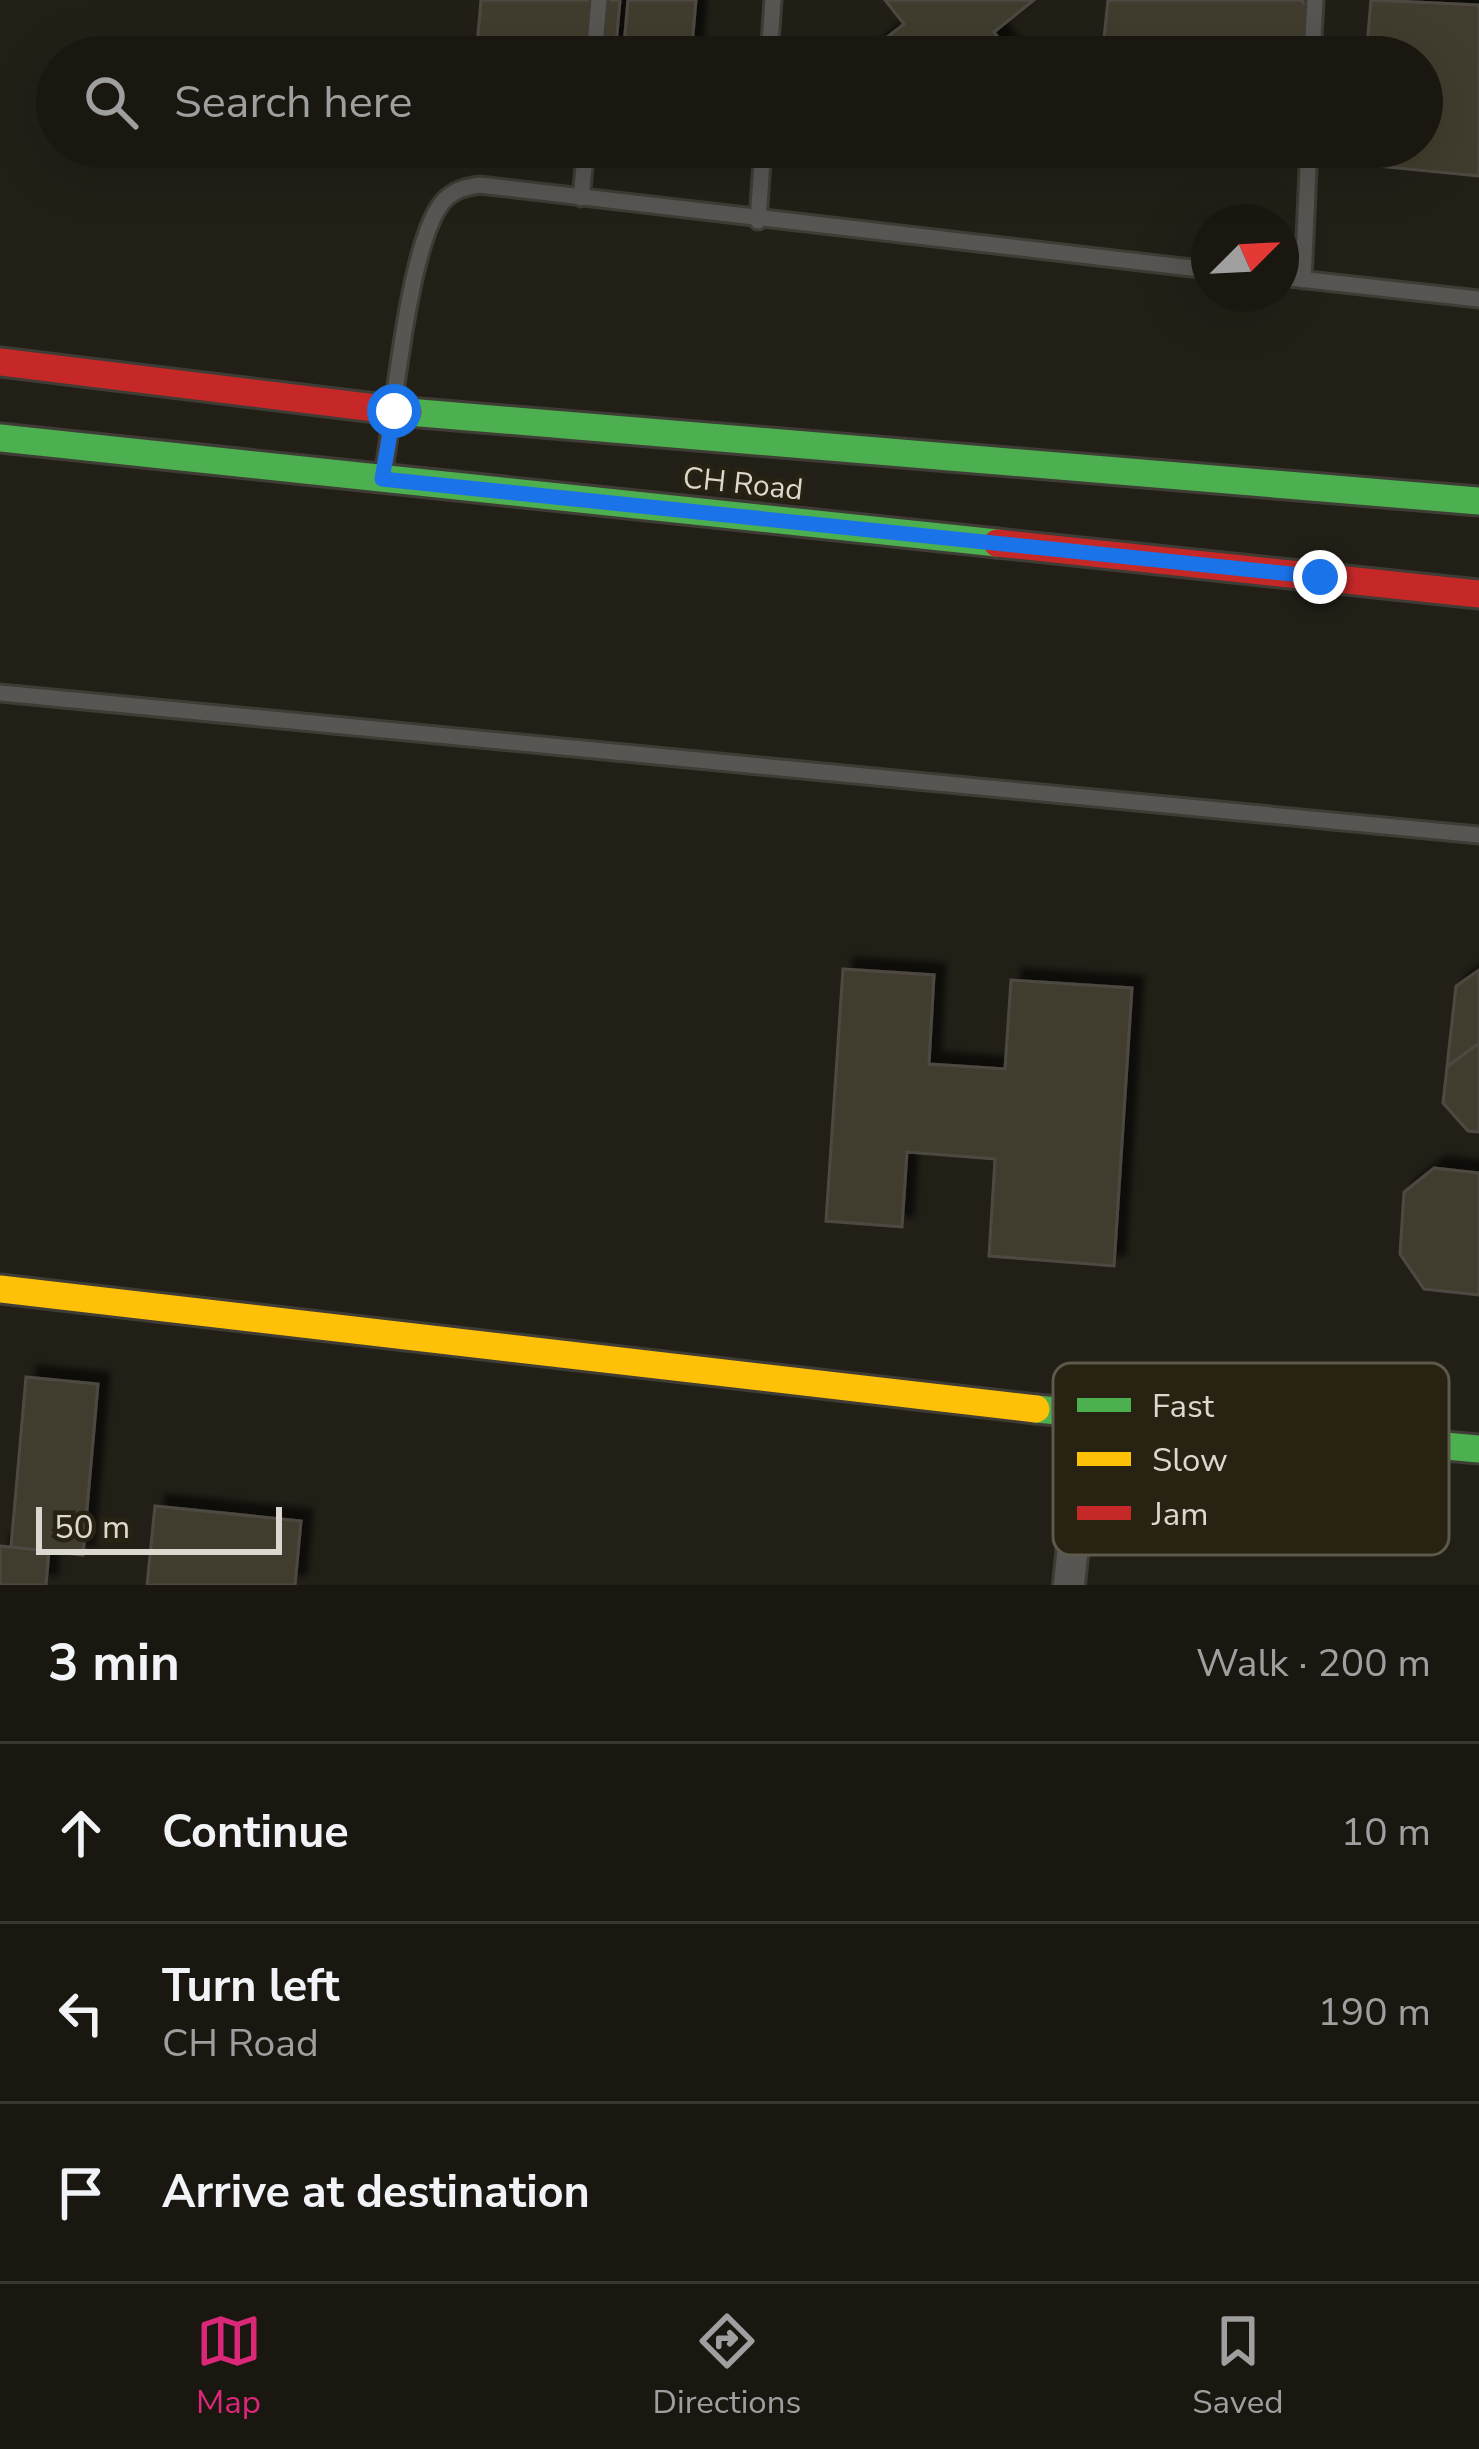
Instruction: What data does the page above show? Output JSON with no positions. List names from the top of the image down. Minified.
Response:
{"streets":{"street":["CH Road"]},"legend":["Fast","Slow","Jam"],"scale_bar":"50 m","north":"top right","page":{"search":"Search here","scale":"50 m","heading":["3 min","Walk · 200 m"],"list":[["Continue","10 m"],["Turn left","CH Road","190 m"],"Arrive at destination"],"nav":["Map","Directions","Saved"]}}
